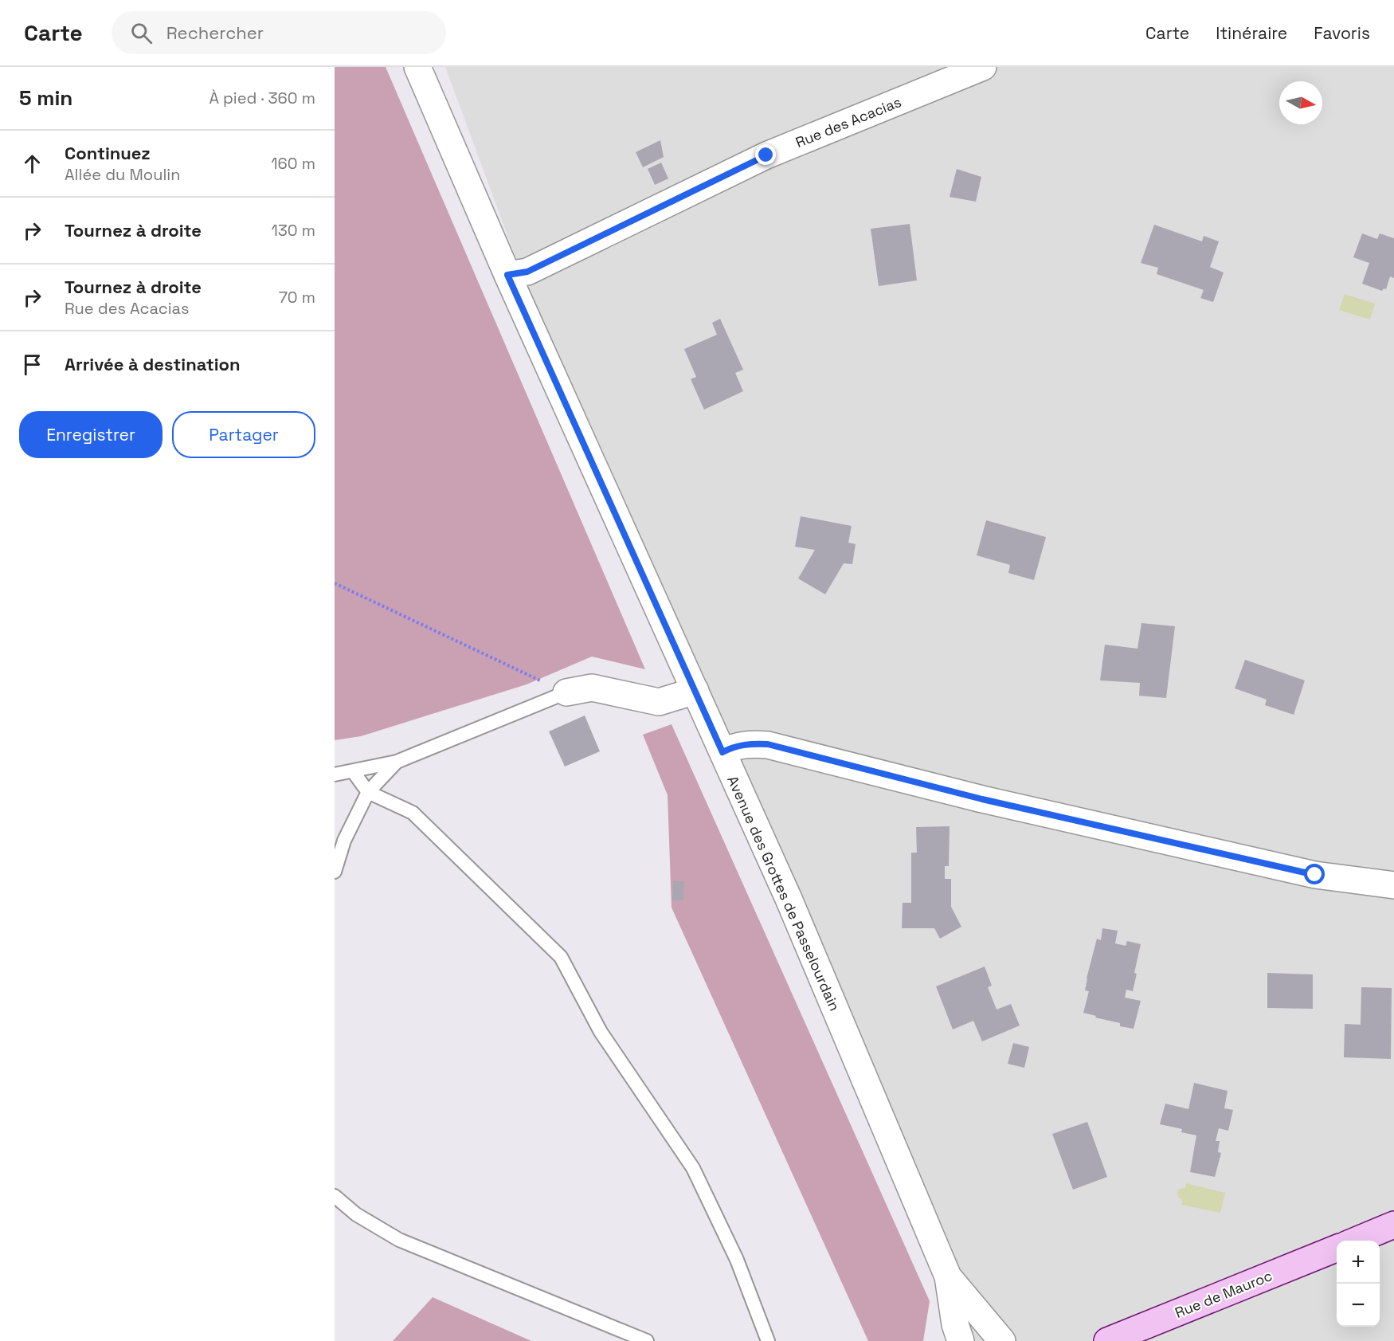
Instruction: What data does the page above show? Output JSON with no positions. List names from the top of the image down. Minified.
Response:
{"streets":{"street":["Rue des Acacias","Avenue des Grottes de Passelourdain","Rue de Mauroc"]},"crossings":[["Rue des Acacias","Avenue des Grottes de Passelourdain"]],"north":"right","page":{"header":"Carte","search":"Rechercher","nav":["Carte","Itinéraire","Favoris"],"heading":["5 min","À pied · 360 m"],"list":[["Continuez","Allée du Moulin","160 m"],["Tournez à droite","130 m"],["Tournez à droite","Rue des Acacias","70 m"],"Arrivée à destination"],"buttons":["Enregistrer","Partager"],"map_buttons":["+","−"]}}
